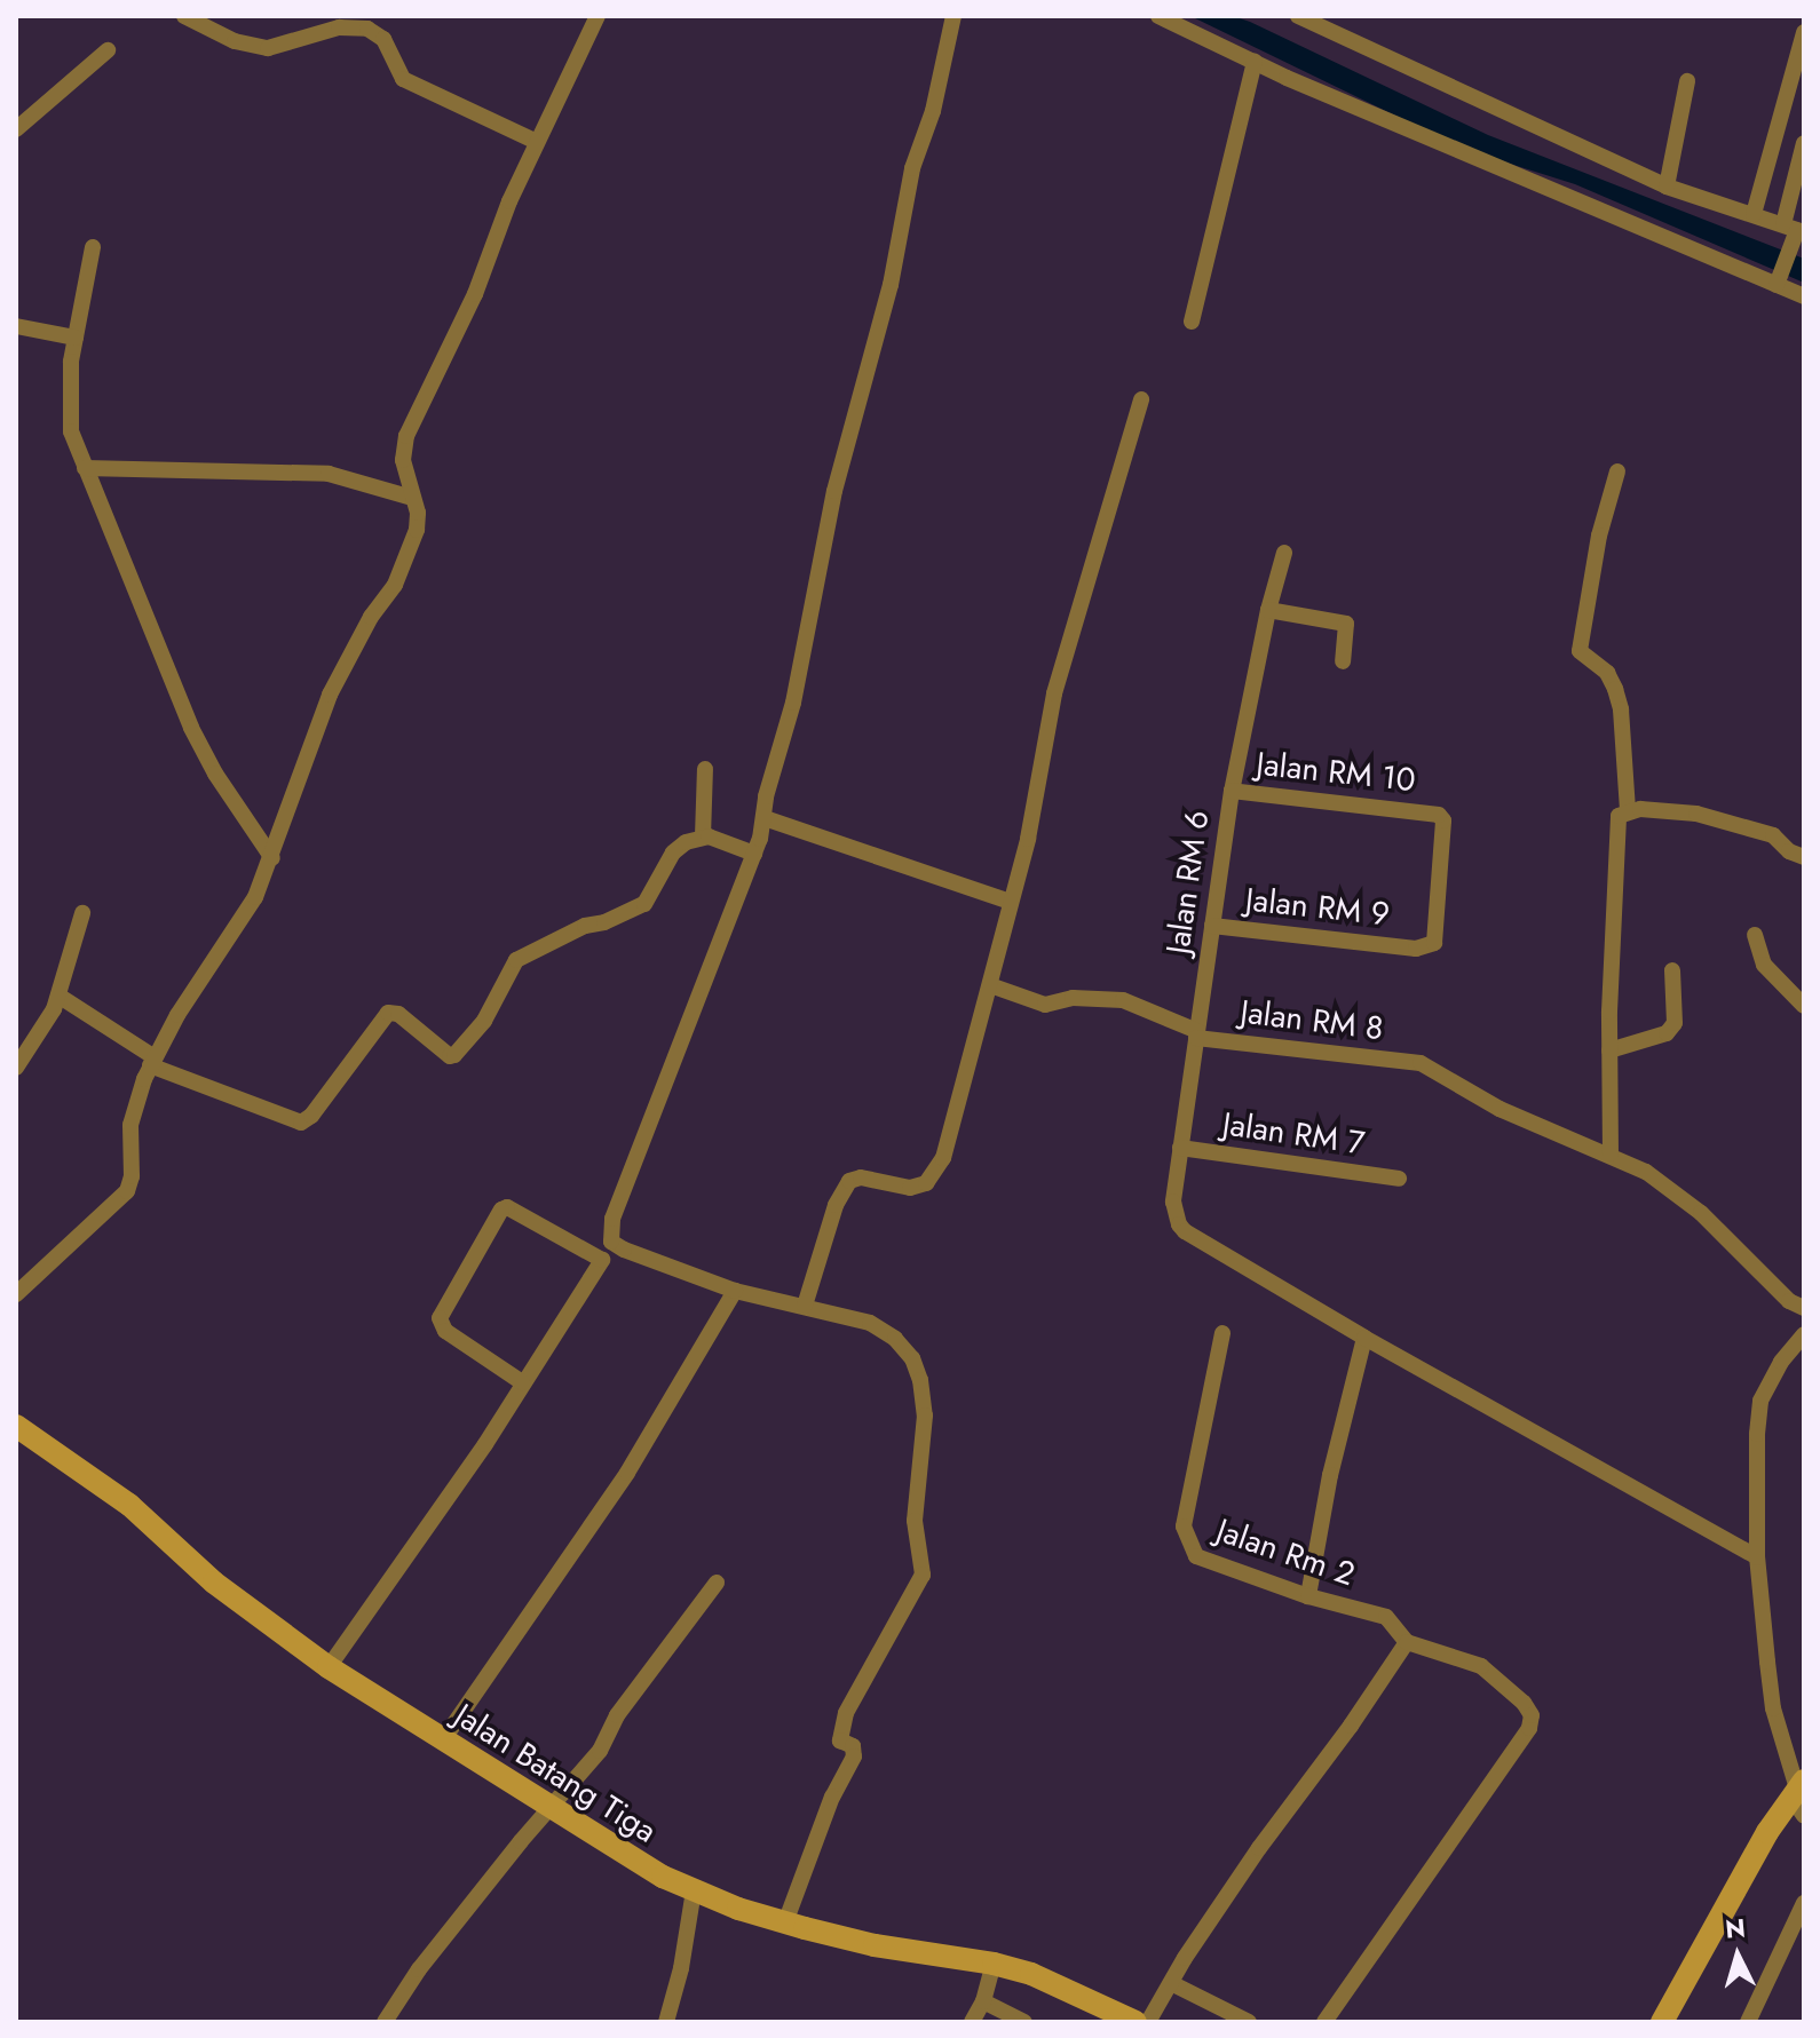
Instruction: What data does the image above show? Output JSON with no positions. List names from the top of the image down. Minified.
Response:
{"streets":{"main road":["Jalan Batang Tiga"],"street":["Jalan RM 10","Jalan RM 6","Jalan RM 9","Jalan RM 8","Jalan RM 7","Jalan Rm 2"]},"crossings":[["Jalan RM 10","Jalan RM 6"],["Jalan RM 10","Jalan RM 9"],["Jalan RM 6","Jalan RM 9"],["Jalan RM 6","Jalan RM 8"],["Jalan RM 6","Jalan RM 7"]],"north":"top"}
